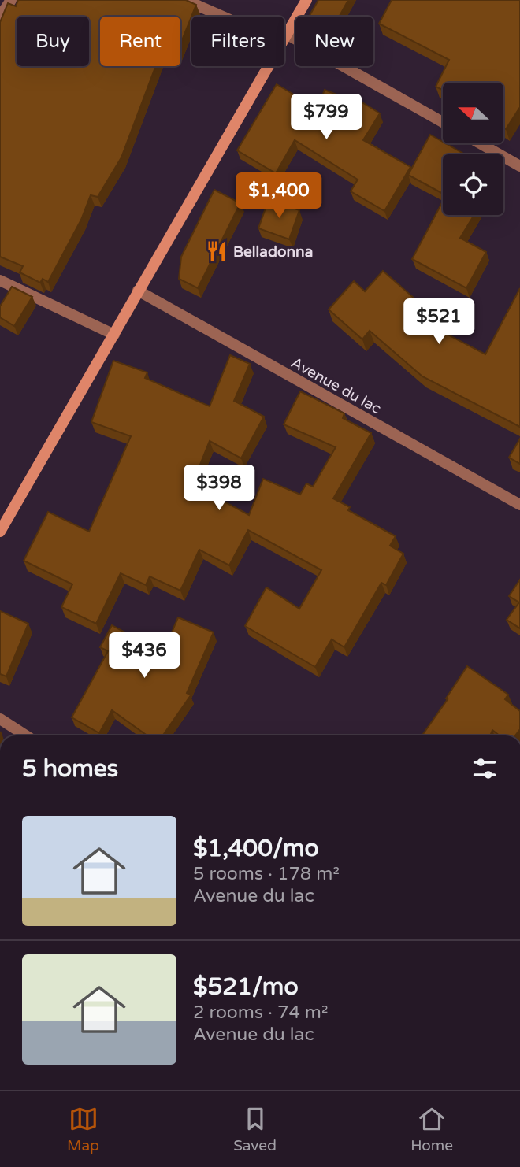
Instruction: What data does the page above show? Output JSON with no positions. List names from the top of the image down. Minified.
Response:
{"streets":{"street":["Avenue du lac"]},"places":{"restaurant":["Belladonna"]},"north":"left","page":{"chip":["Buy","Rent","Filters","New"],"price":["$799","$1,400","$521","$398","$436"],"heading":"5 homes","list":[{"name":"$1,400/mo","note":"5 rooms · 178 m² · Avenue du lac"},{"name":"$521/mo","note":"2 rooms · 74 m² · Avenue du lac"}],"tabs":["Map","Saved","Home"]}}
